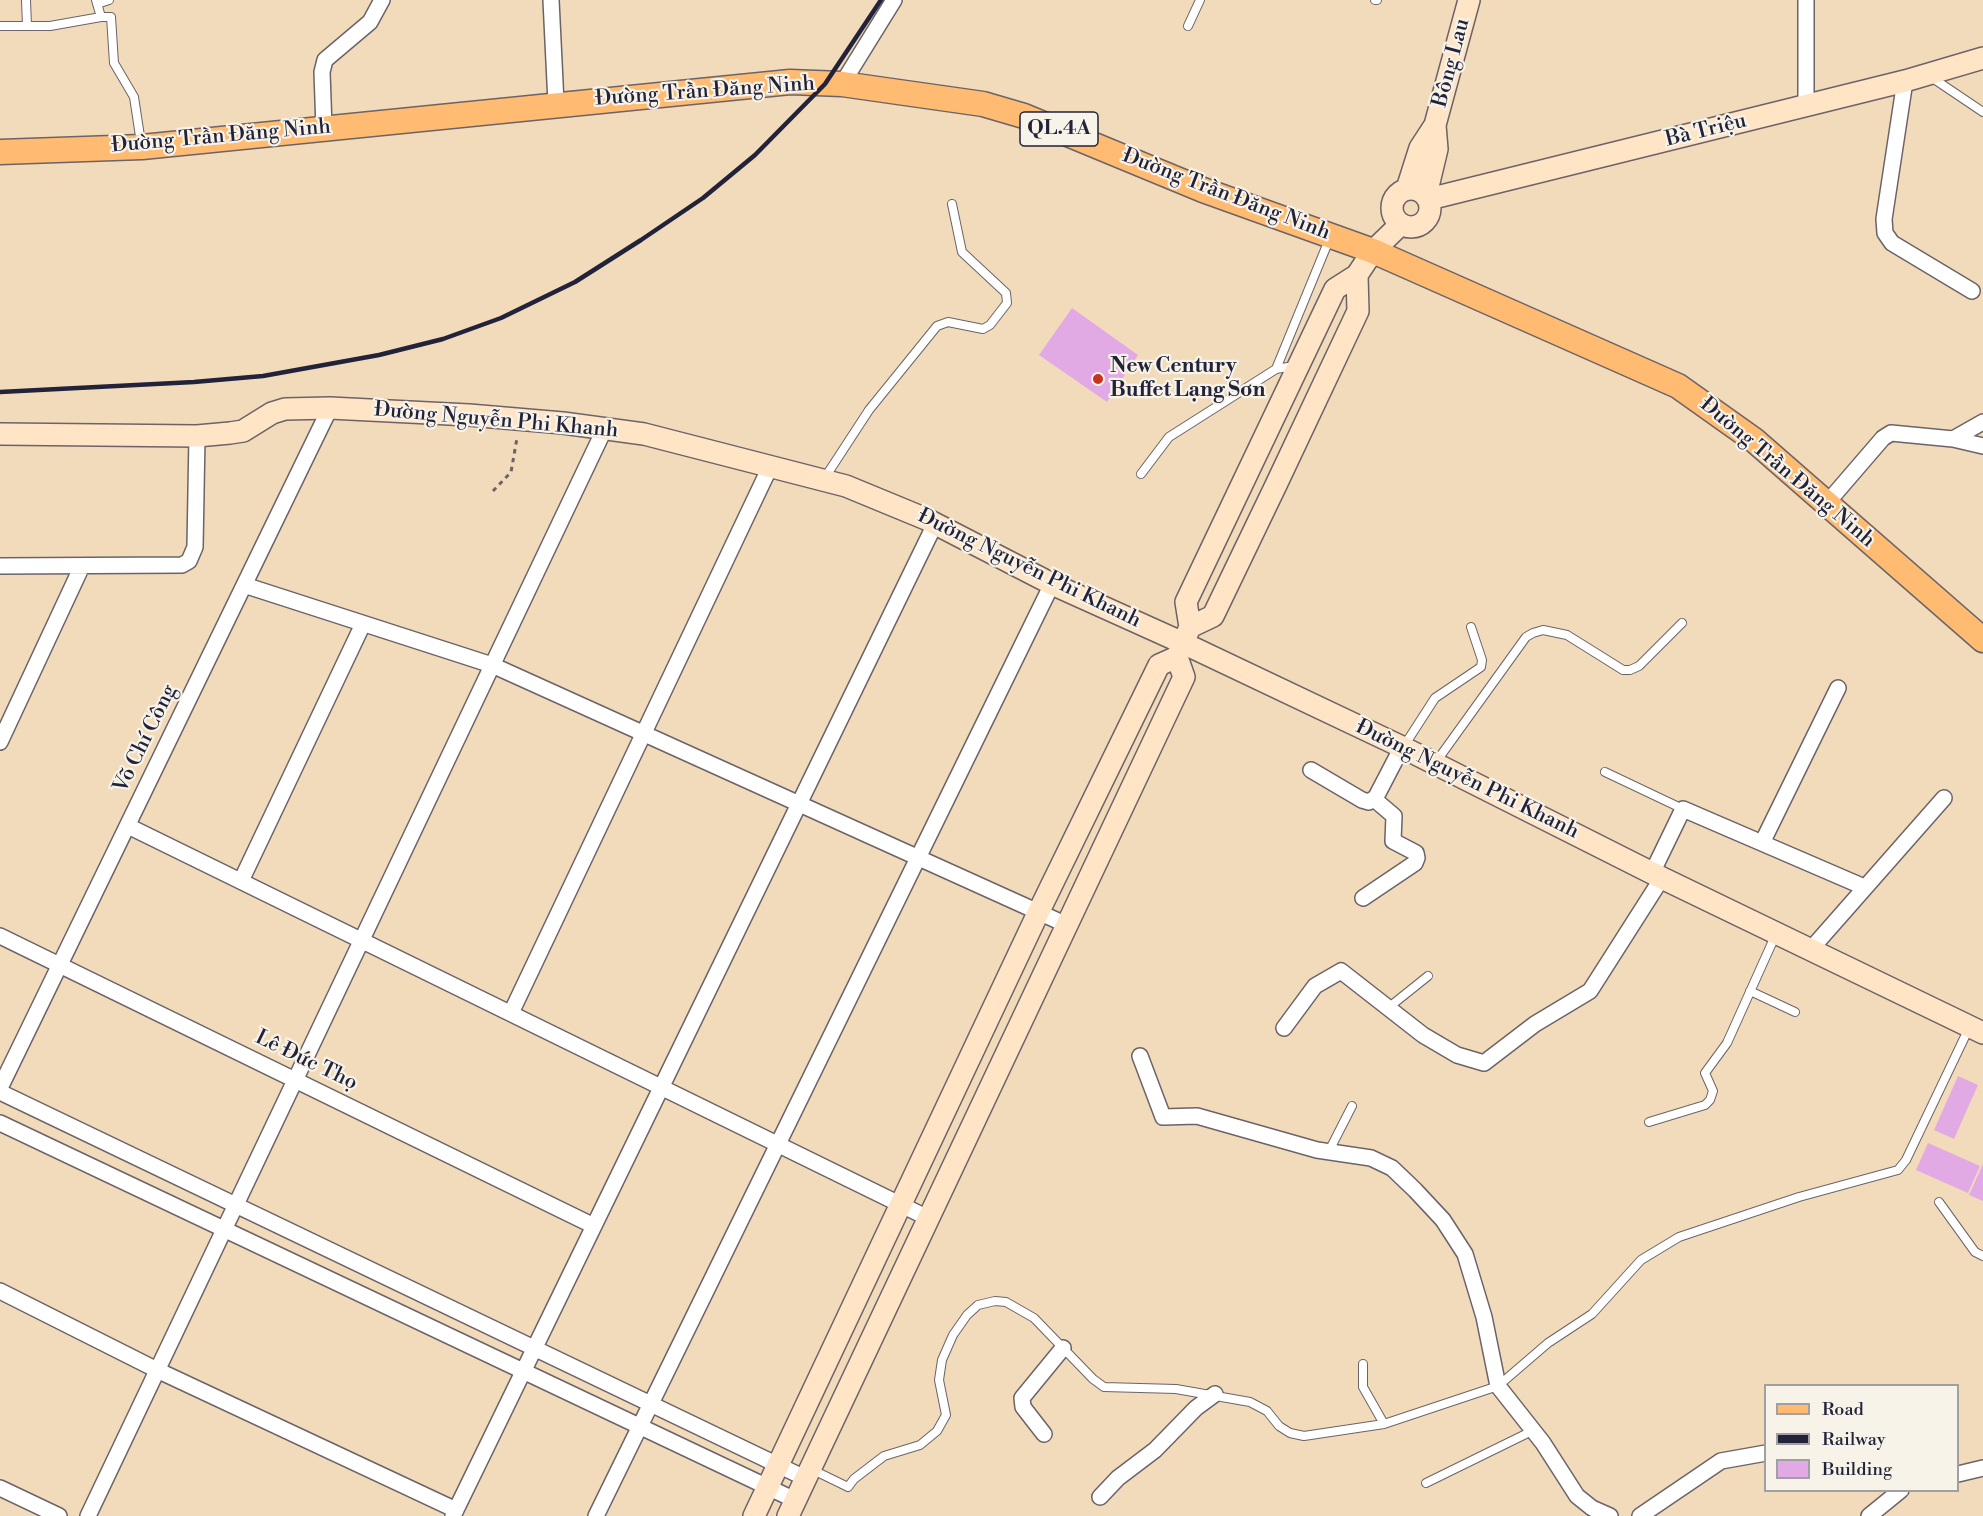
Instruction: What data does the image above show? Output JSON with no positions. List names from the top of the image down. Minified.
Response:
{"streets":{"main road":["Đường Trần Đăng Ninh","QL.4A"],"street":["Bông Lau","Bà Triệu","Đường Nguyễn Phi Khanh","Võ Chí Công","Lê Đức Thọ"]},"crossings":[["Bông Lau","Bà Triệu"],["Đường Nguyễn Phi Khanh","Võ Chí Công"],["Võ Chí Công","Lê Đức Thọ"]],"places":["New Century Buffet Lạng Sơn"],"legend":["Road","Railway","Building"]}
